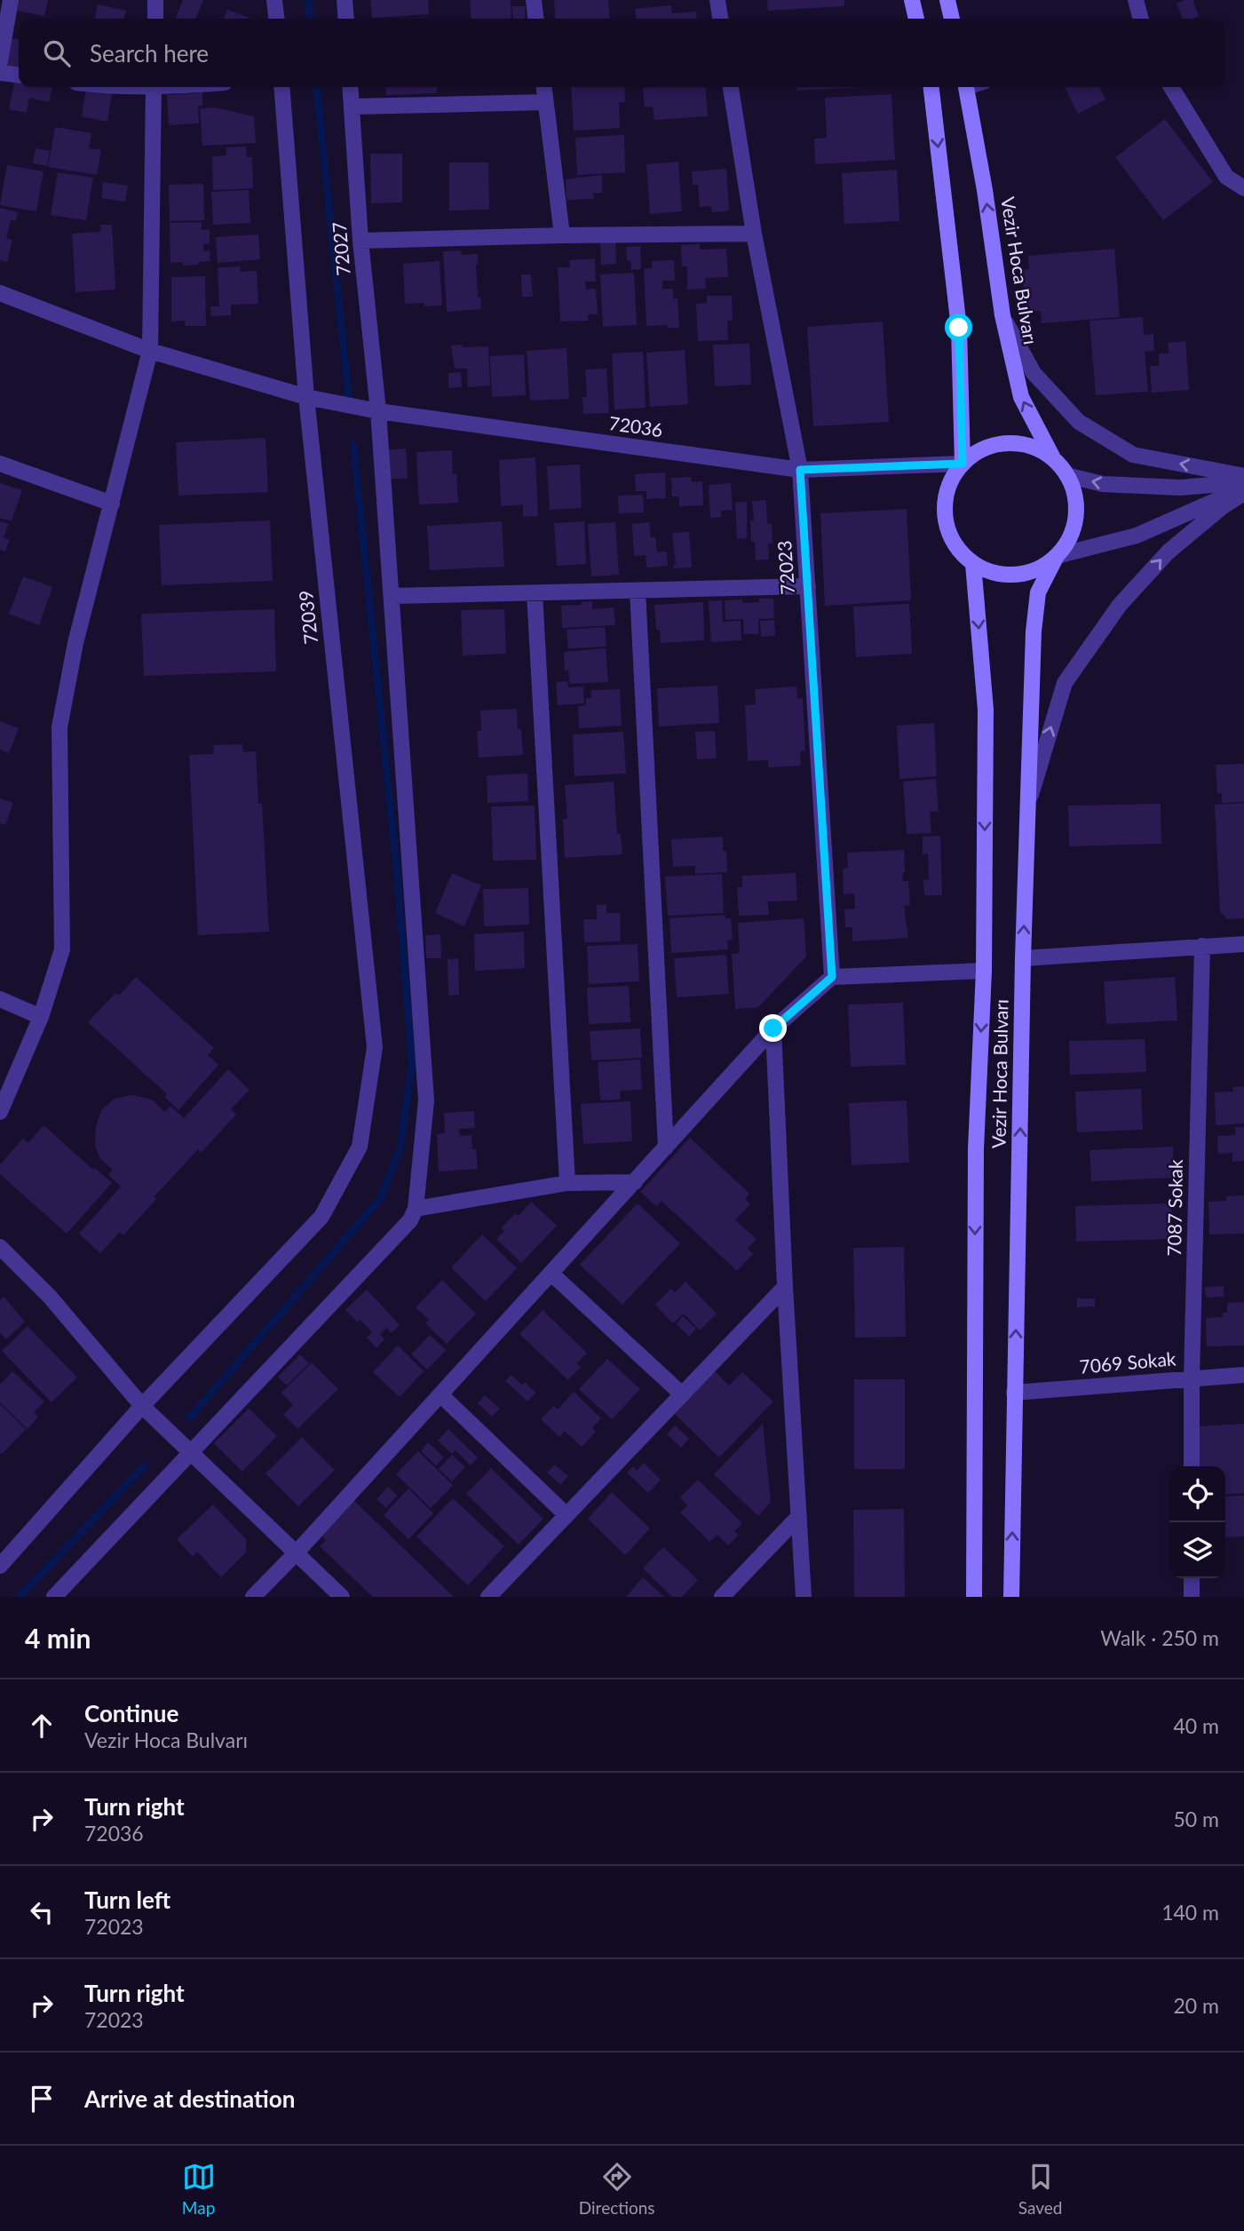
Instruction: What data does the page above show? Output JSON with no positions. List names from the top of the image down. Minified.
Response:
{"streets":{"main road":["Vezir Hoca Bulvarı"],"street":["72027","72036","72023","72039","7087 Sokak","7069 Sokak"]},"crossings":[["72027","72036"],["Vezir Hoca Bulvarı","72036"],["Vezir Hoca Bulvarı","7069 Sokak"],["72036","72023"],["72036","72039"],["7087 Sokak","7069 Sokak"]],"page":{"search":"Search here","heading":["4 min","Walk · 250 m"],"list":[["Continue","Vezir Hoca Bulvarı","40 m"],["Turn right","72036","50 m"],["Turn left","72023","140 m"],["Turn right","72023","20 m"],"Arrive at destination"],"nav":["Map","Directions","Saved"]}}
